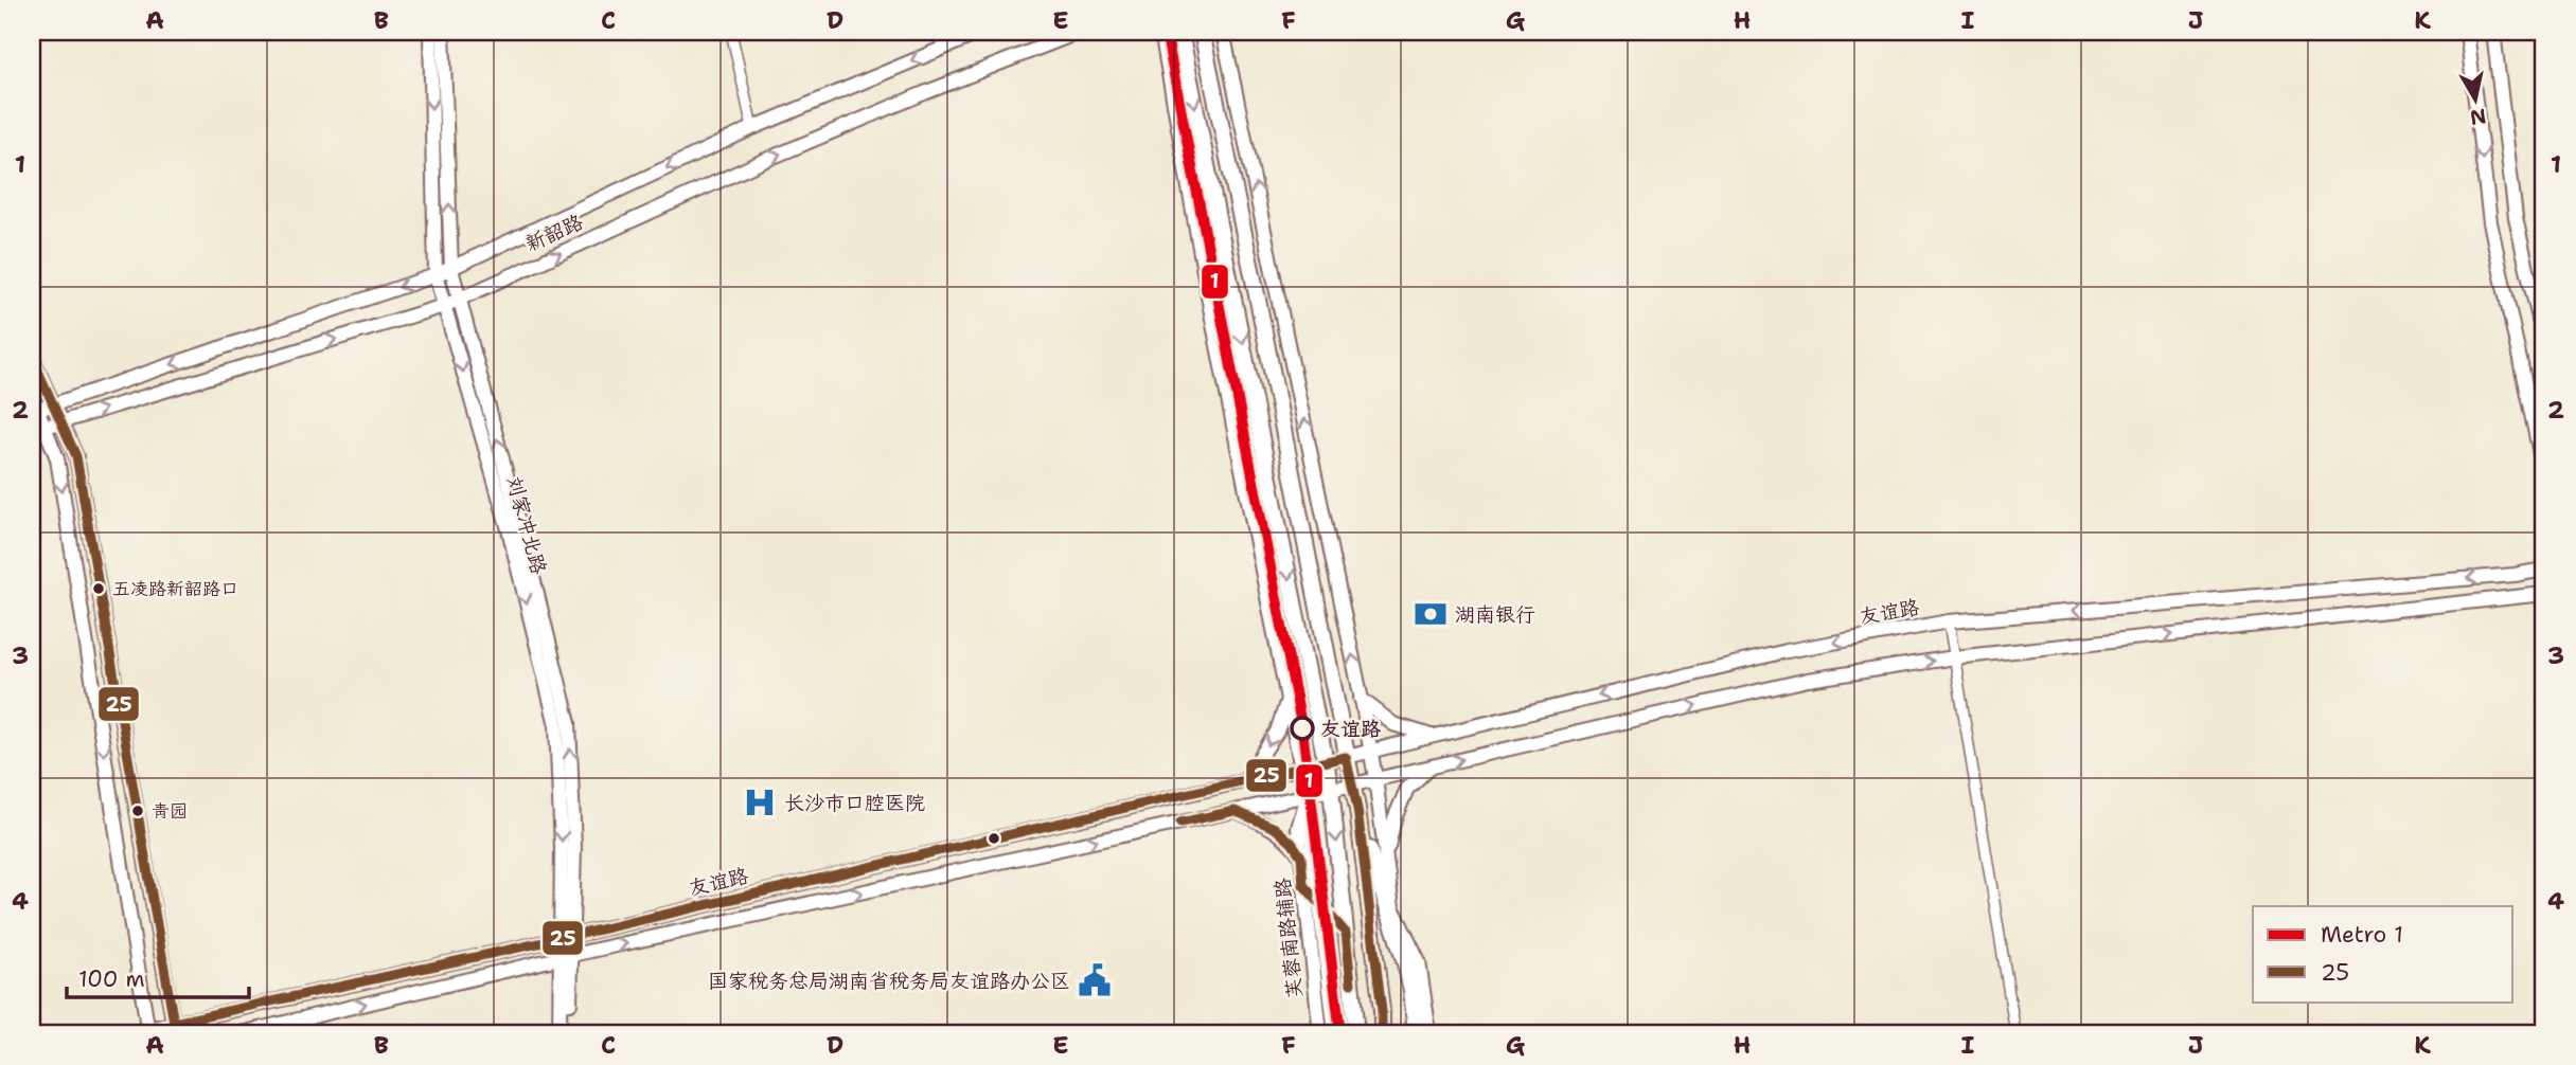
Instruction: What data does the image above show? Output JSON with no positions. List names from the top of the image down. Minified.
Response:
{"streets":{"main road":["新韶路","刘家冲北路","友谊路","芙蓉南路辅路"]},"crossings":[["新韶路","刘家冲北路"],["刘家冲北路","友谊路"],["友谊路","芙蓉南路辅路"]],"places":{"other":["五凌路新韶路口","友谊路","青园"],"bank":["湖南银行"],"hospital":["长沙市口腔医院"],"public building":["国家税务总局湖南省税务局友谊路办公区"]},"lines":["metro line 1","transit line 25"],"legend":["Metro 1","25"],"scale_bar":"100 m","north":"bottom","grid":{"columns":["A","B","C","D","E","F","G","H","I","J","K"],"rows":["1","2","3","4"]}}
